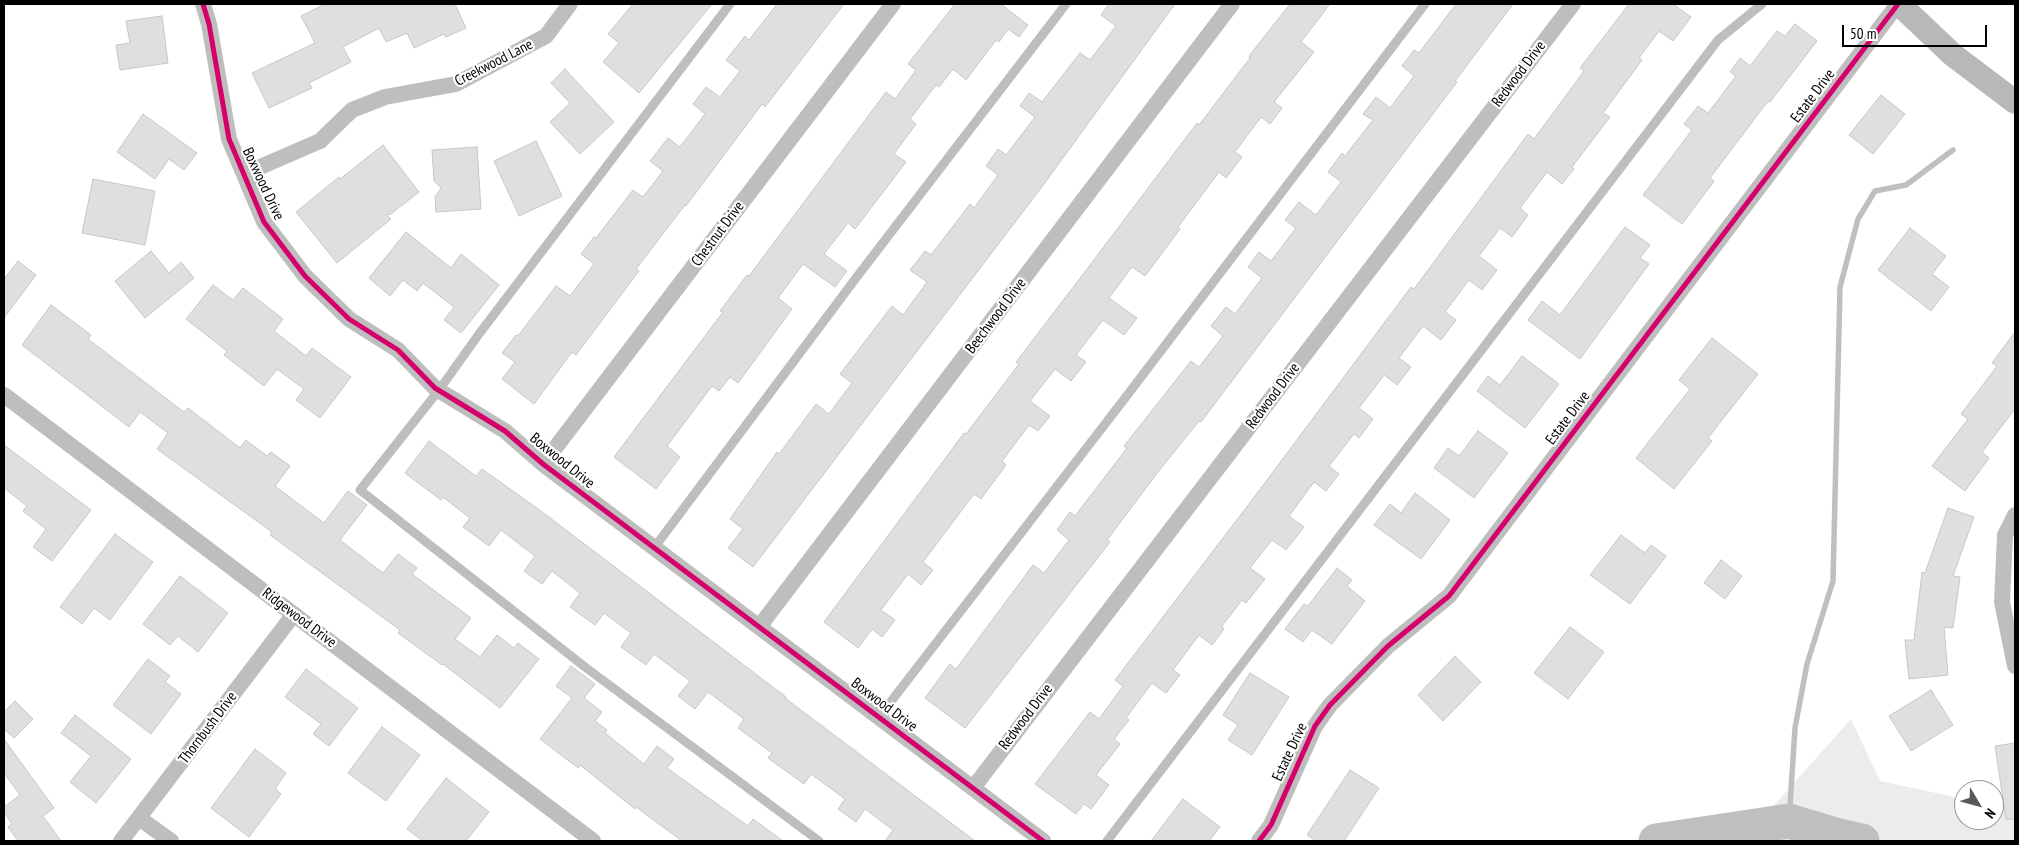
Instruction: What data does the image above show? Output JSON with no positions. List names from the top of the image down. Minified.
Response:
{"streets":{"street":["Creekwood Lane","Redwood Drive","Estate Drive","Boxwood Drive","Chestnut Drive","Beechwood Drive","Ridgewood Drive","Thornbush Drive"]},"crossings":[["Creekwood Lane","Boxwood Drive"],["Redwood Drive","Boxwood Drive"],["Boxwood Drive","Chestnut Drive"],["Boxwood Drive","Beechwood Drive"],["Ridgewood Drive","Thornbush Drive"]],"scale_bar":"50 m","north":"bottom right"}
